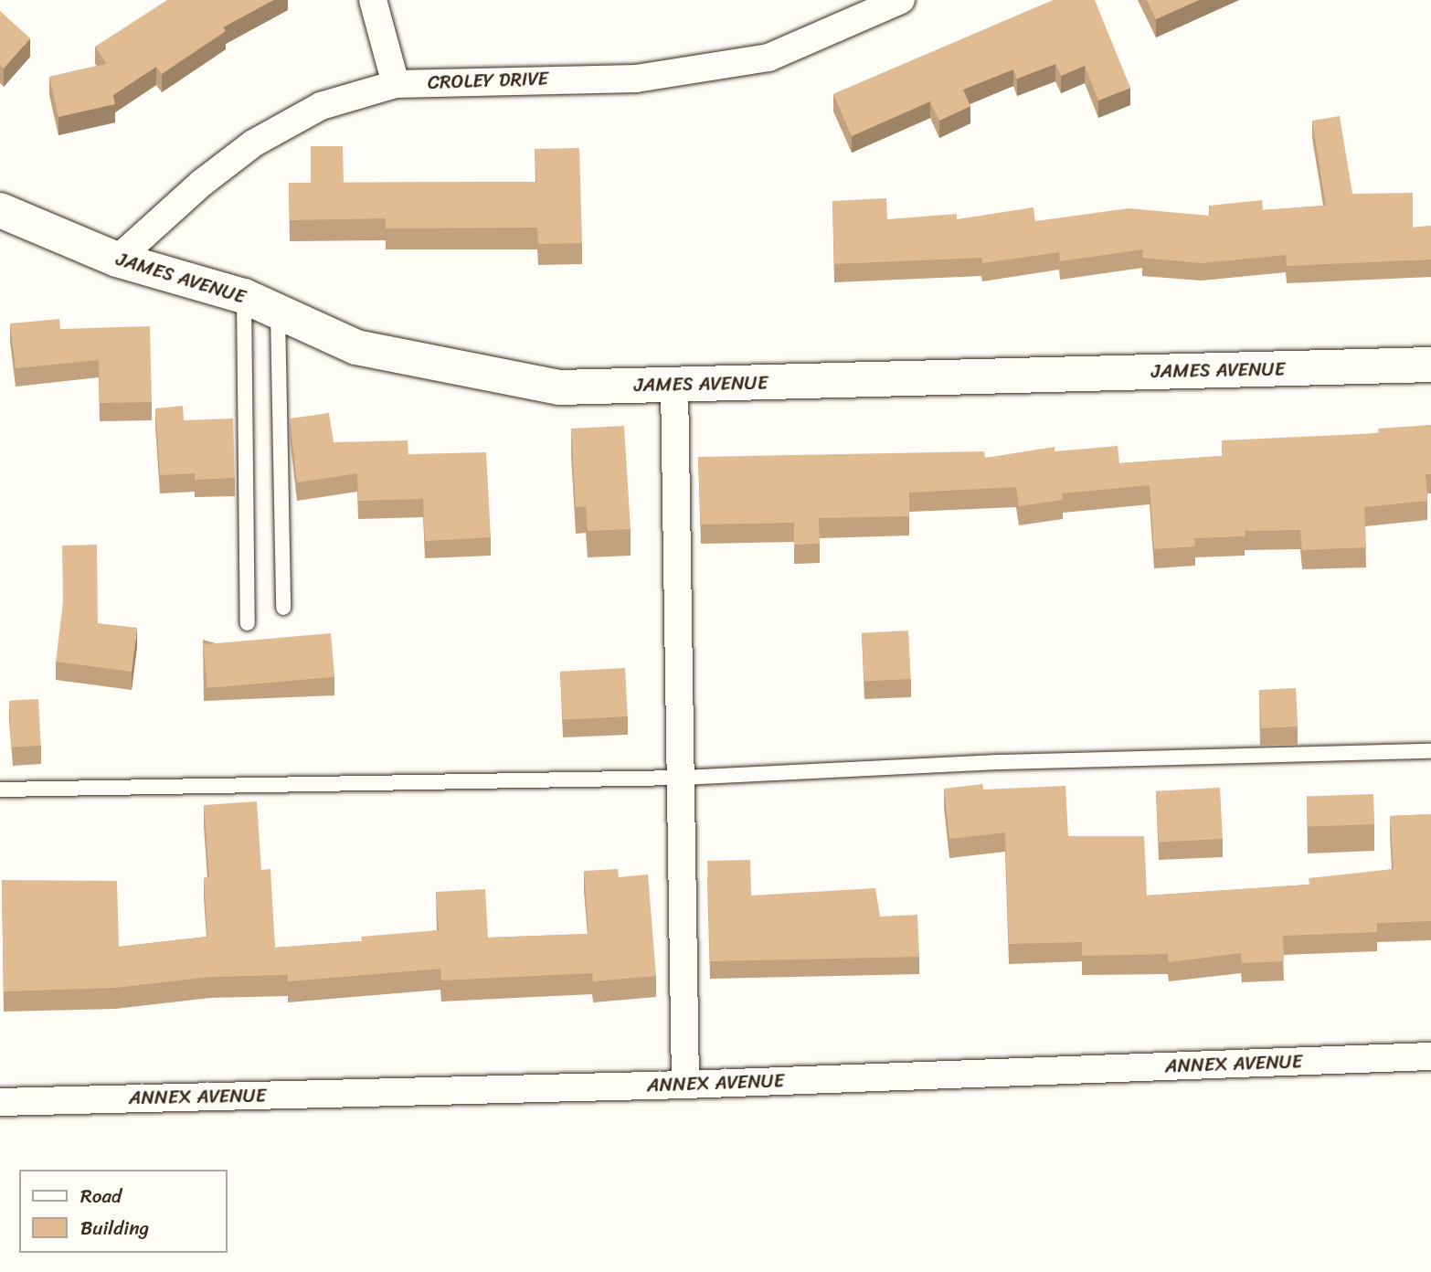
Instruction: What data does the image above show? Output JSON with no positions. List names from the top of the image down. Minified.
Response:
{"streets":{"street":["CROLEY DRIVE","JAMES AVENUE","ANNEX AVENUE"]},"crossings":[["CROLEY DRIVE","JAMES AVENUE"]],"legend":["Road","Building"]}
